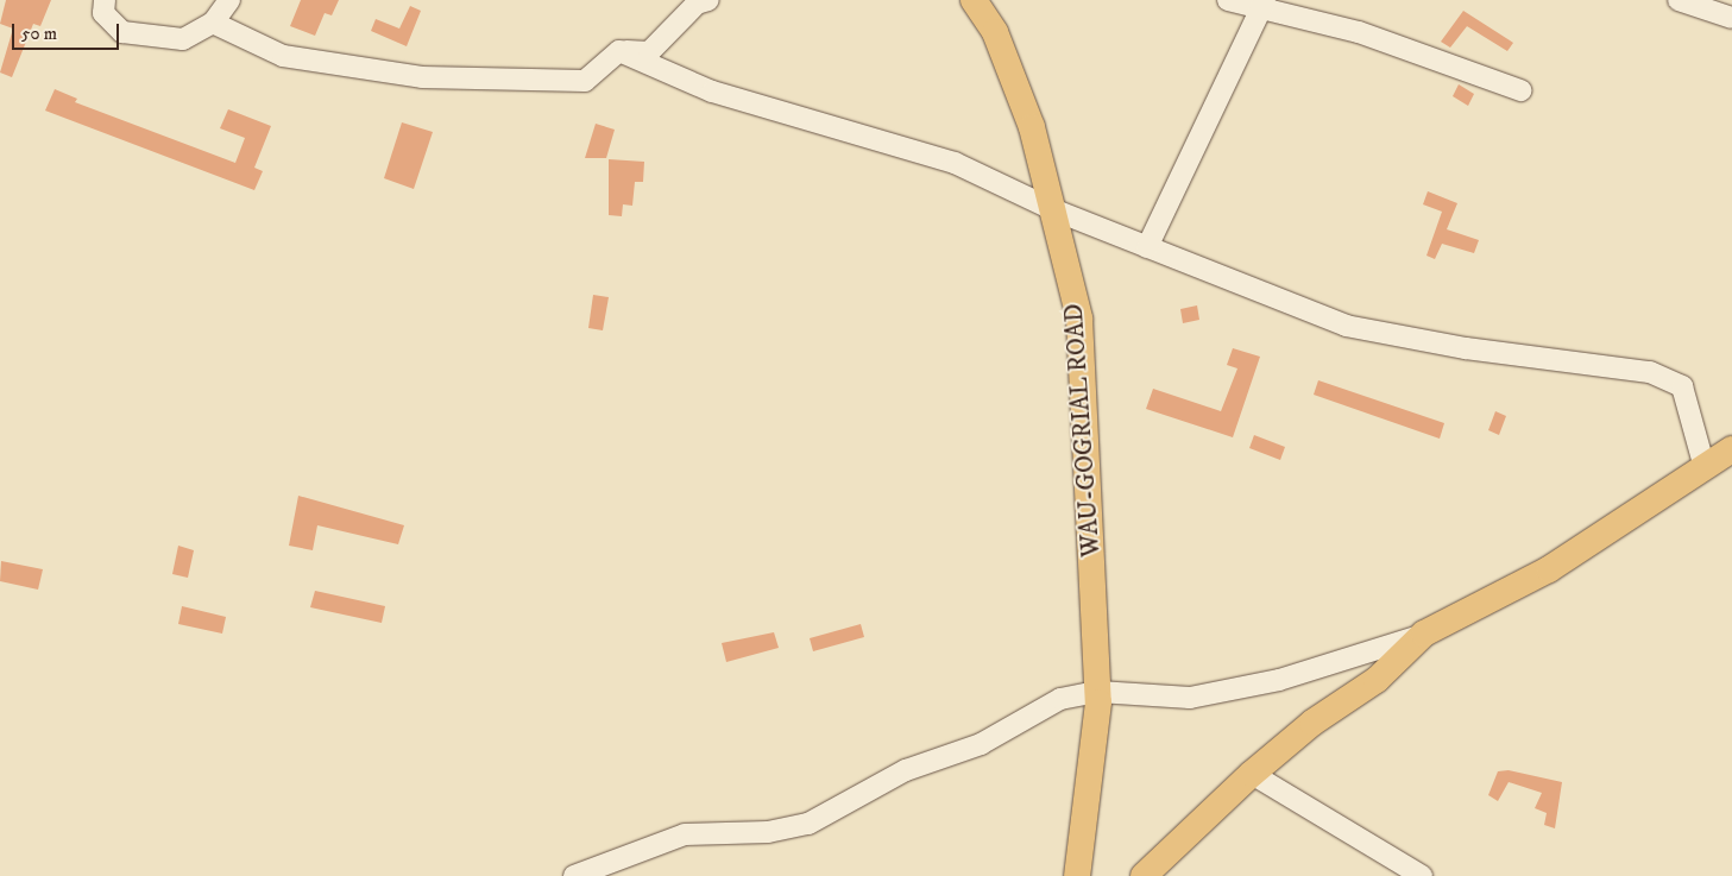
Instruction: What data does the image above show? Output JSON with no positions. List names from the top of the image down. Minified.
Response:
{"streets":{"main road":["WAU-GOGRIAL ROAD"]},"scale_bar":"50 m"}
